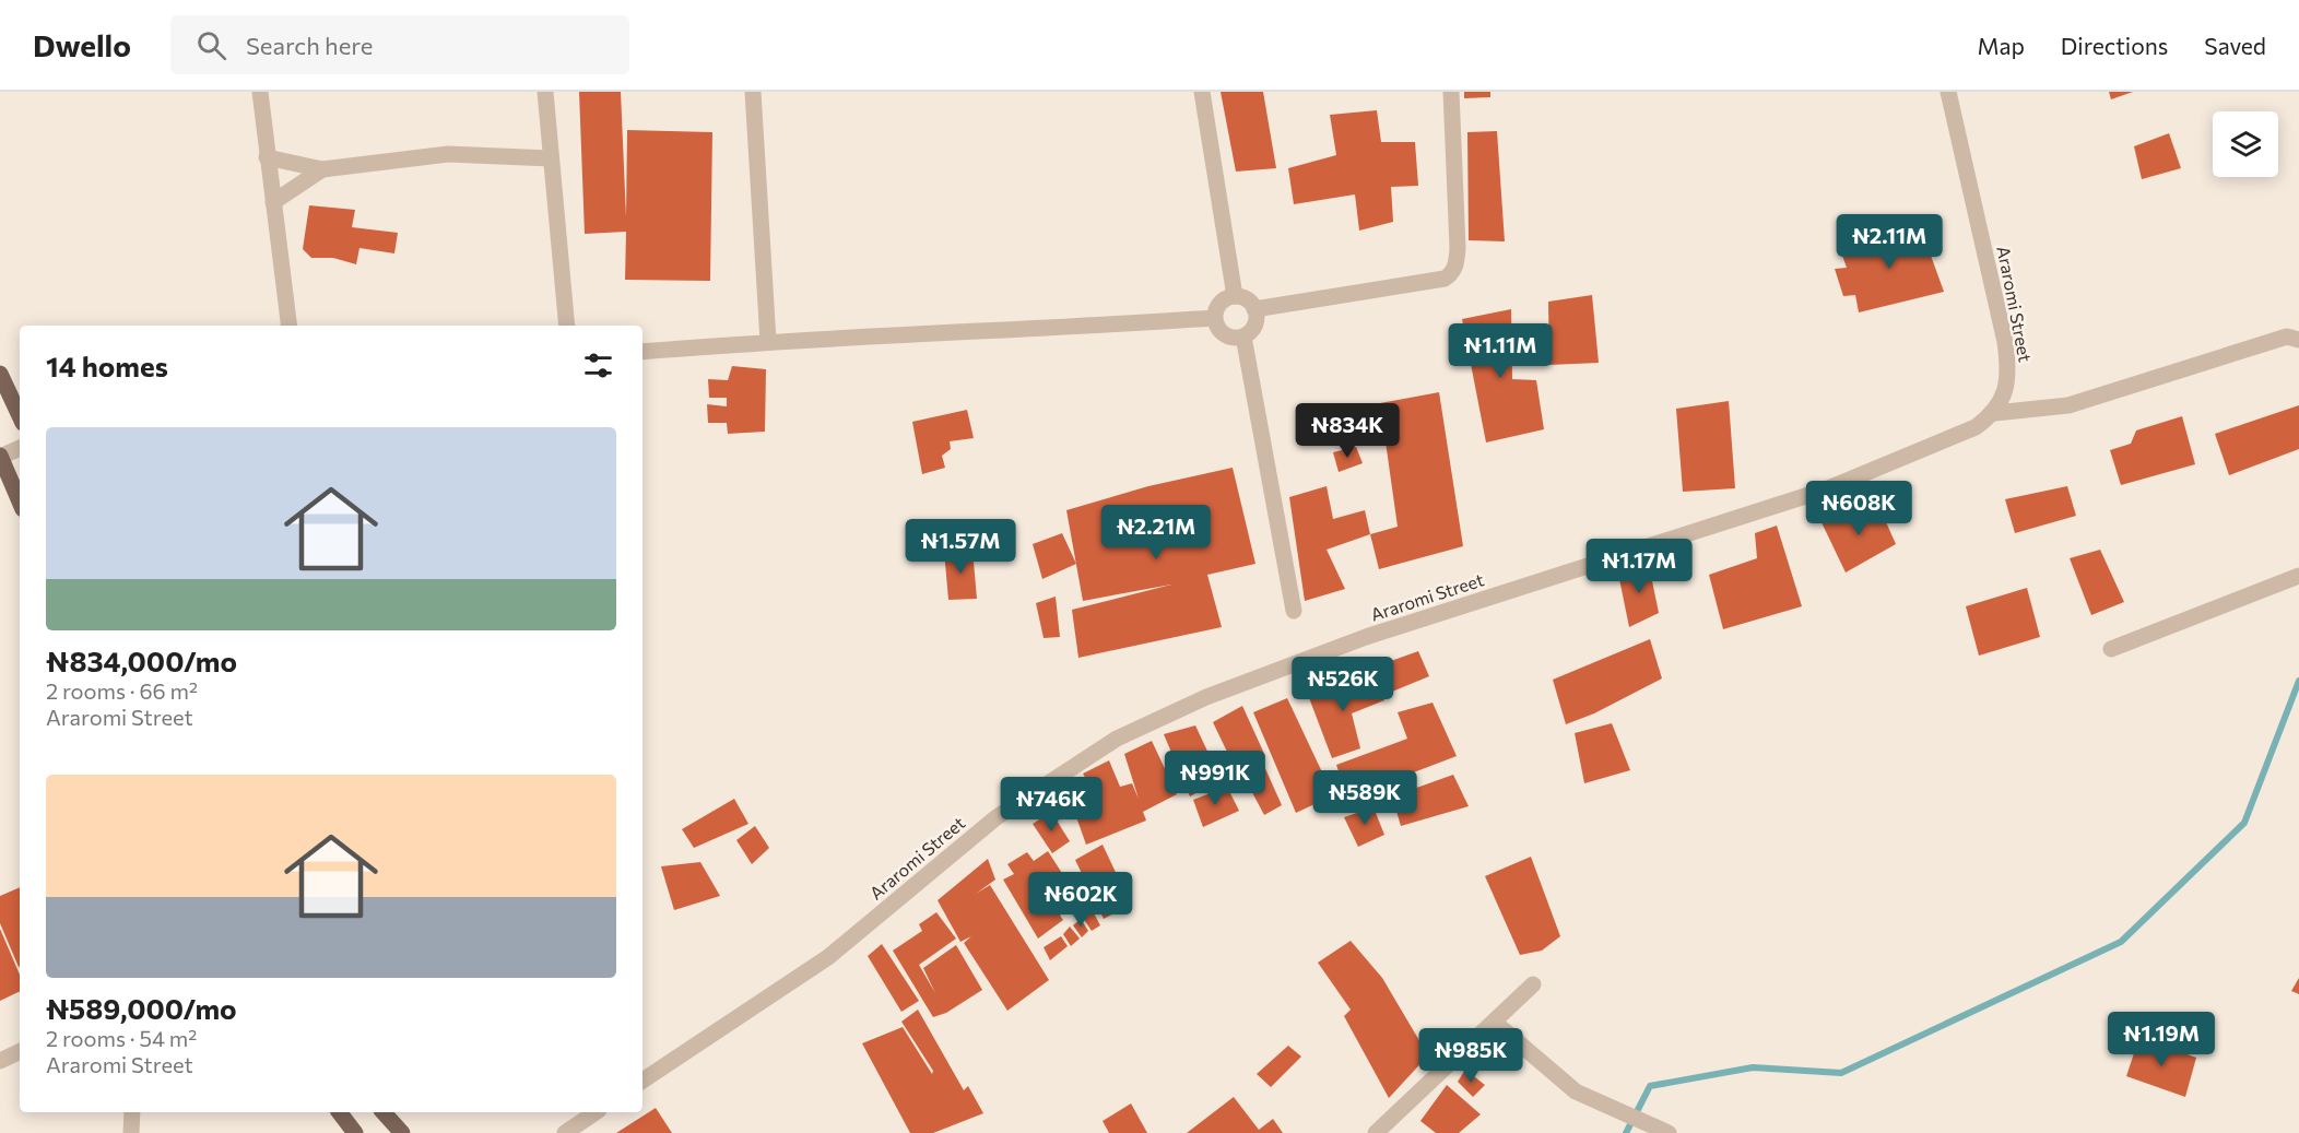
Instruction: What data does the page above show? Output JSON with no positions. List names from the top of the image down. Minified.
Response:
{"streets":{"street":["Araromi Street"]},"page":{"header":"Dwello","search":"Search here","nav":["Map","Directions","Saved"],"price":["₦2.11M","₦1.11M","₦834K","₦608K","₦2.21M","₦1.57M","₦1.17M","₦526K","₦991K","₦589K","₦746K","₦602K","₦1.19M","₦985K"],"heading":"14 homes","list":[{"name":"₦834,000/mo","note":"2 rooms · 66 m² · Araromi Street"},{"name":"₦589,000/mo","note":"2 rooms · 54 m² · Araromi Street"}]}}
